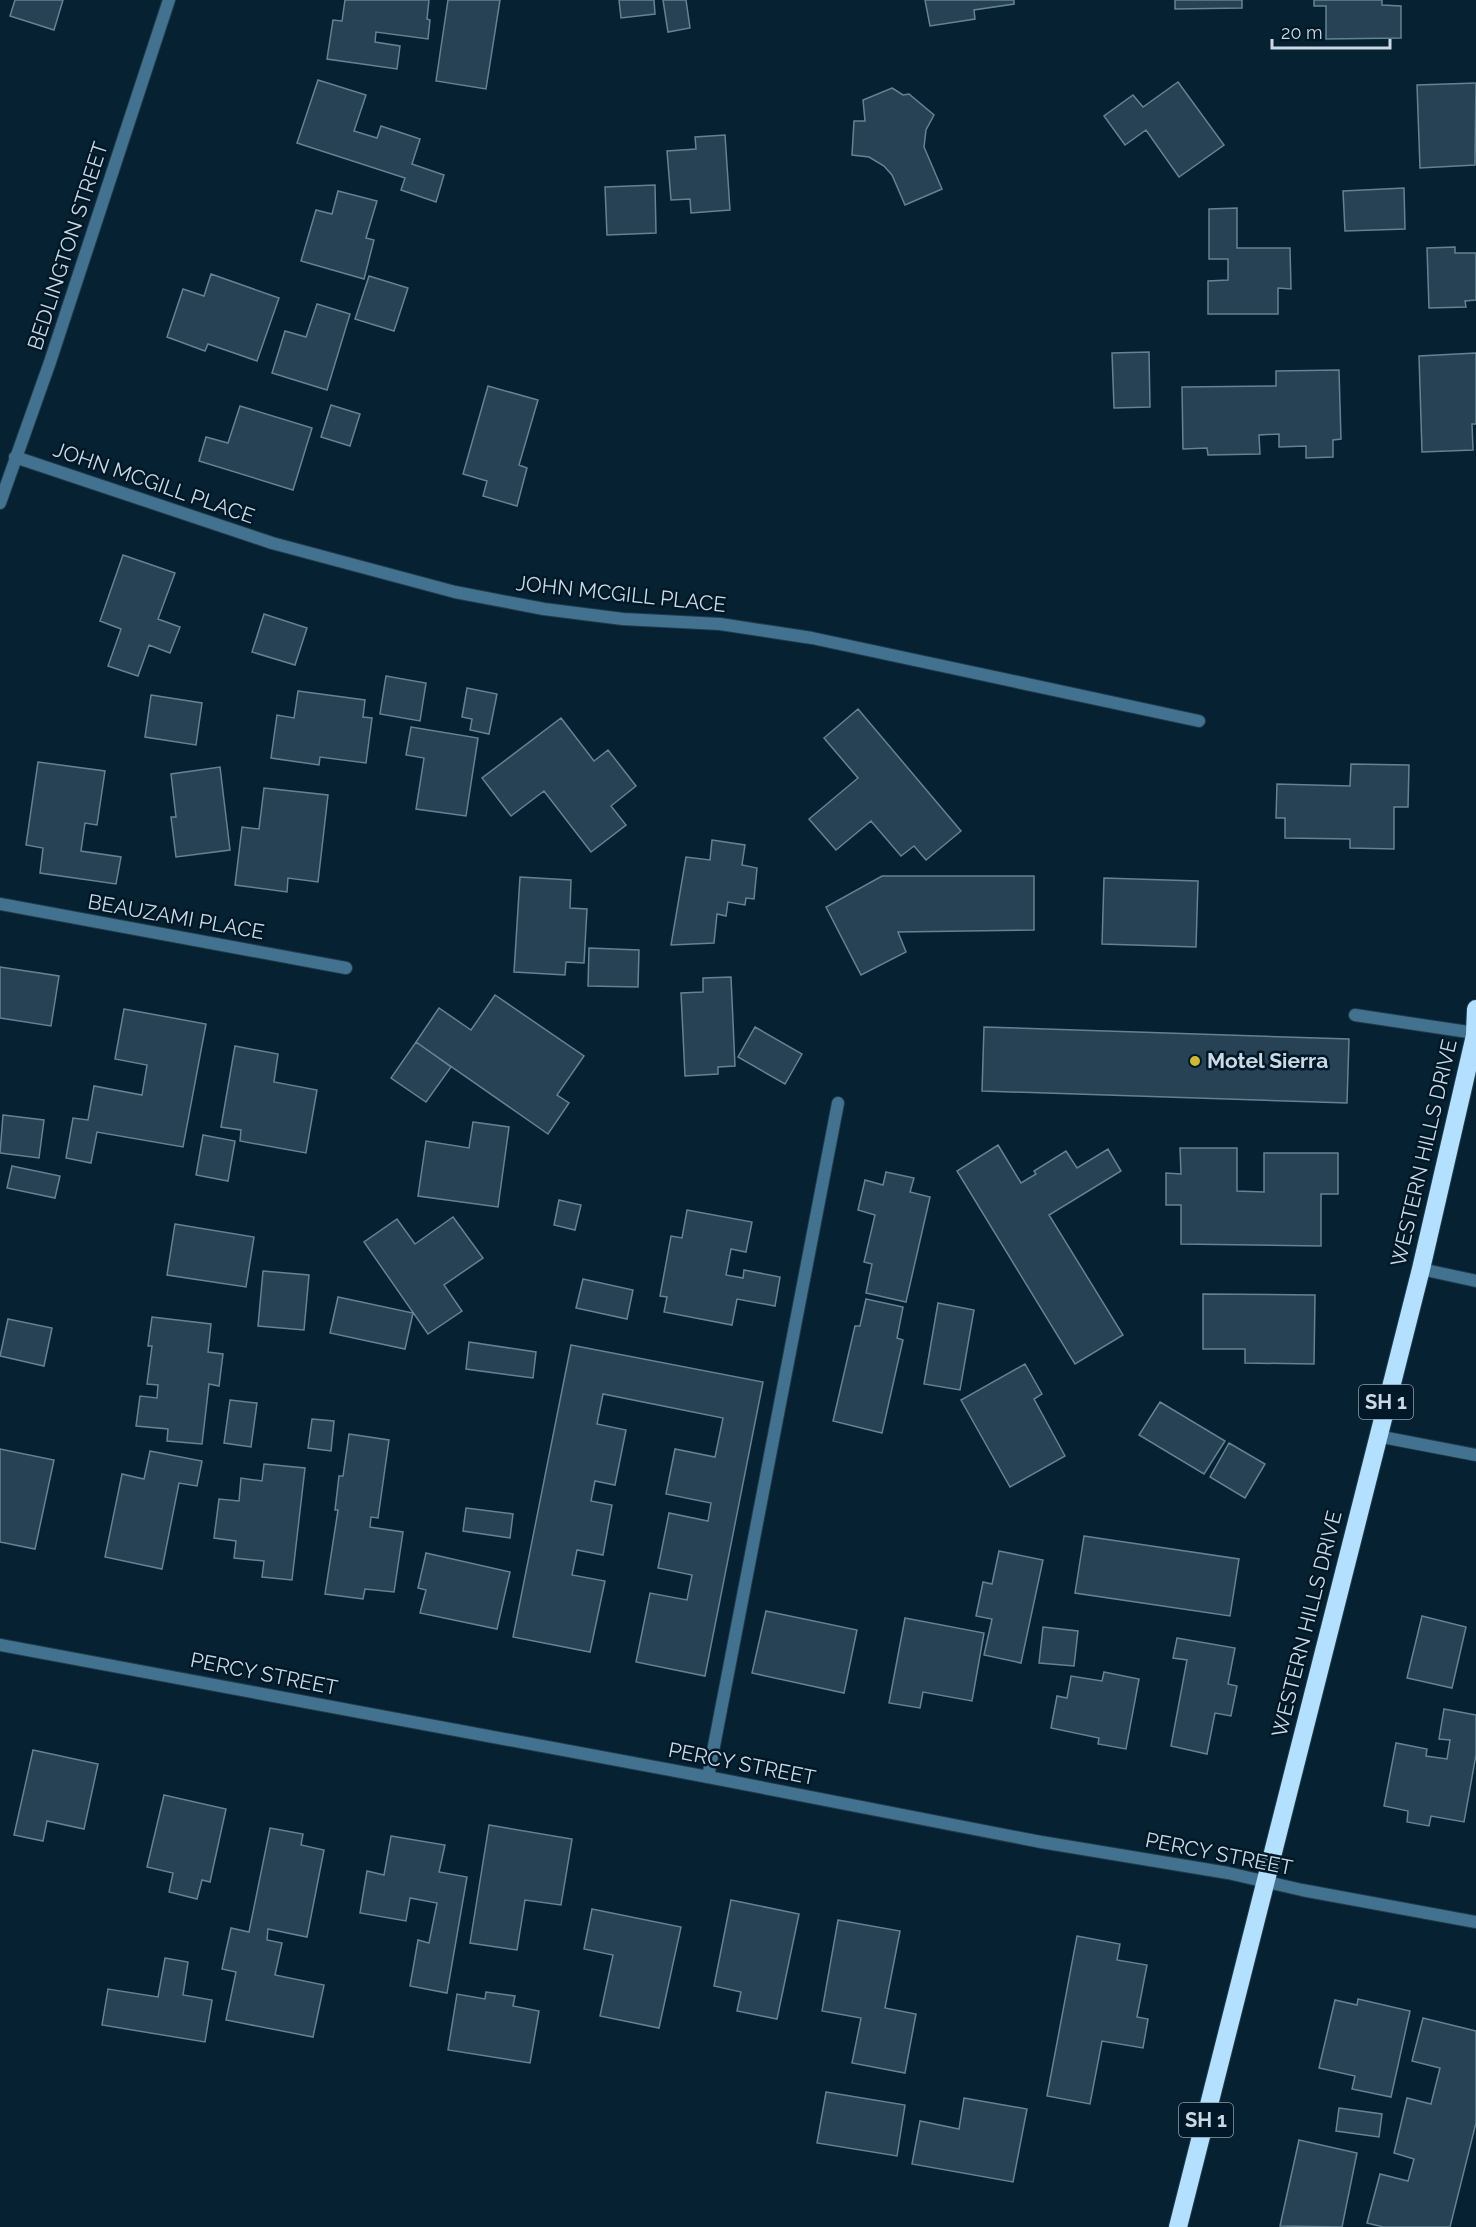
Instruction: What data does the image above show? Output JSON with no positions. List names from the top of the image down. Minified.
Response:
{"streets":{"highway":["WESTERN HILLS DRIVE","SH 1"],"street":["BEDLINGTON STREET","JOHN MCGILL PLACE","BEAUZAMI PLACE","PERCY STREET"]},"crossings":[["BEDLINGTON STREET","JOHN MCGILL PLACE"],["WESTERN HILLS DRIVE","SH 1"],["WESTERN HILLS DRIVE","PERCY STREET"]],"places":["Motel Sierra"],"scale_bar":"20 m"}
